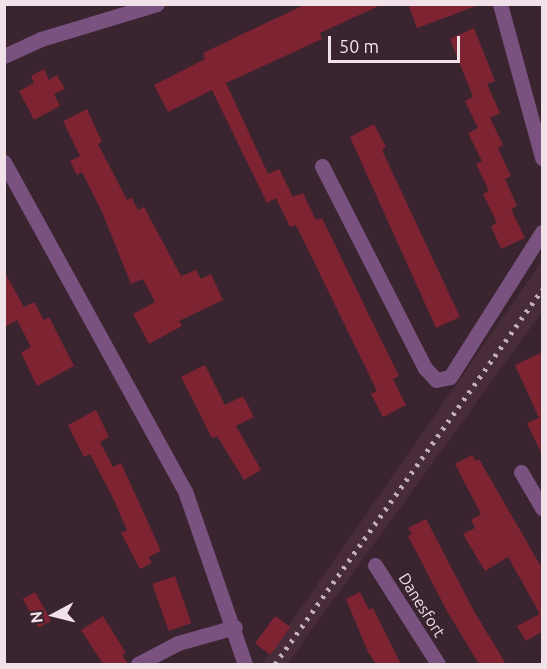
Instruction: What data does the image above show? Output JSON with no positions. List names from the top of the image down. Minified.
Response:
{"streets":{"street":["Danesfort"]},"scale_bar":"50 m","north":"left"}
